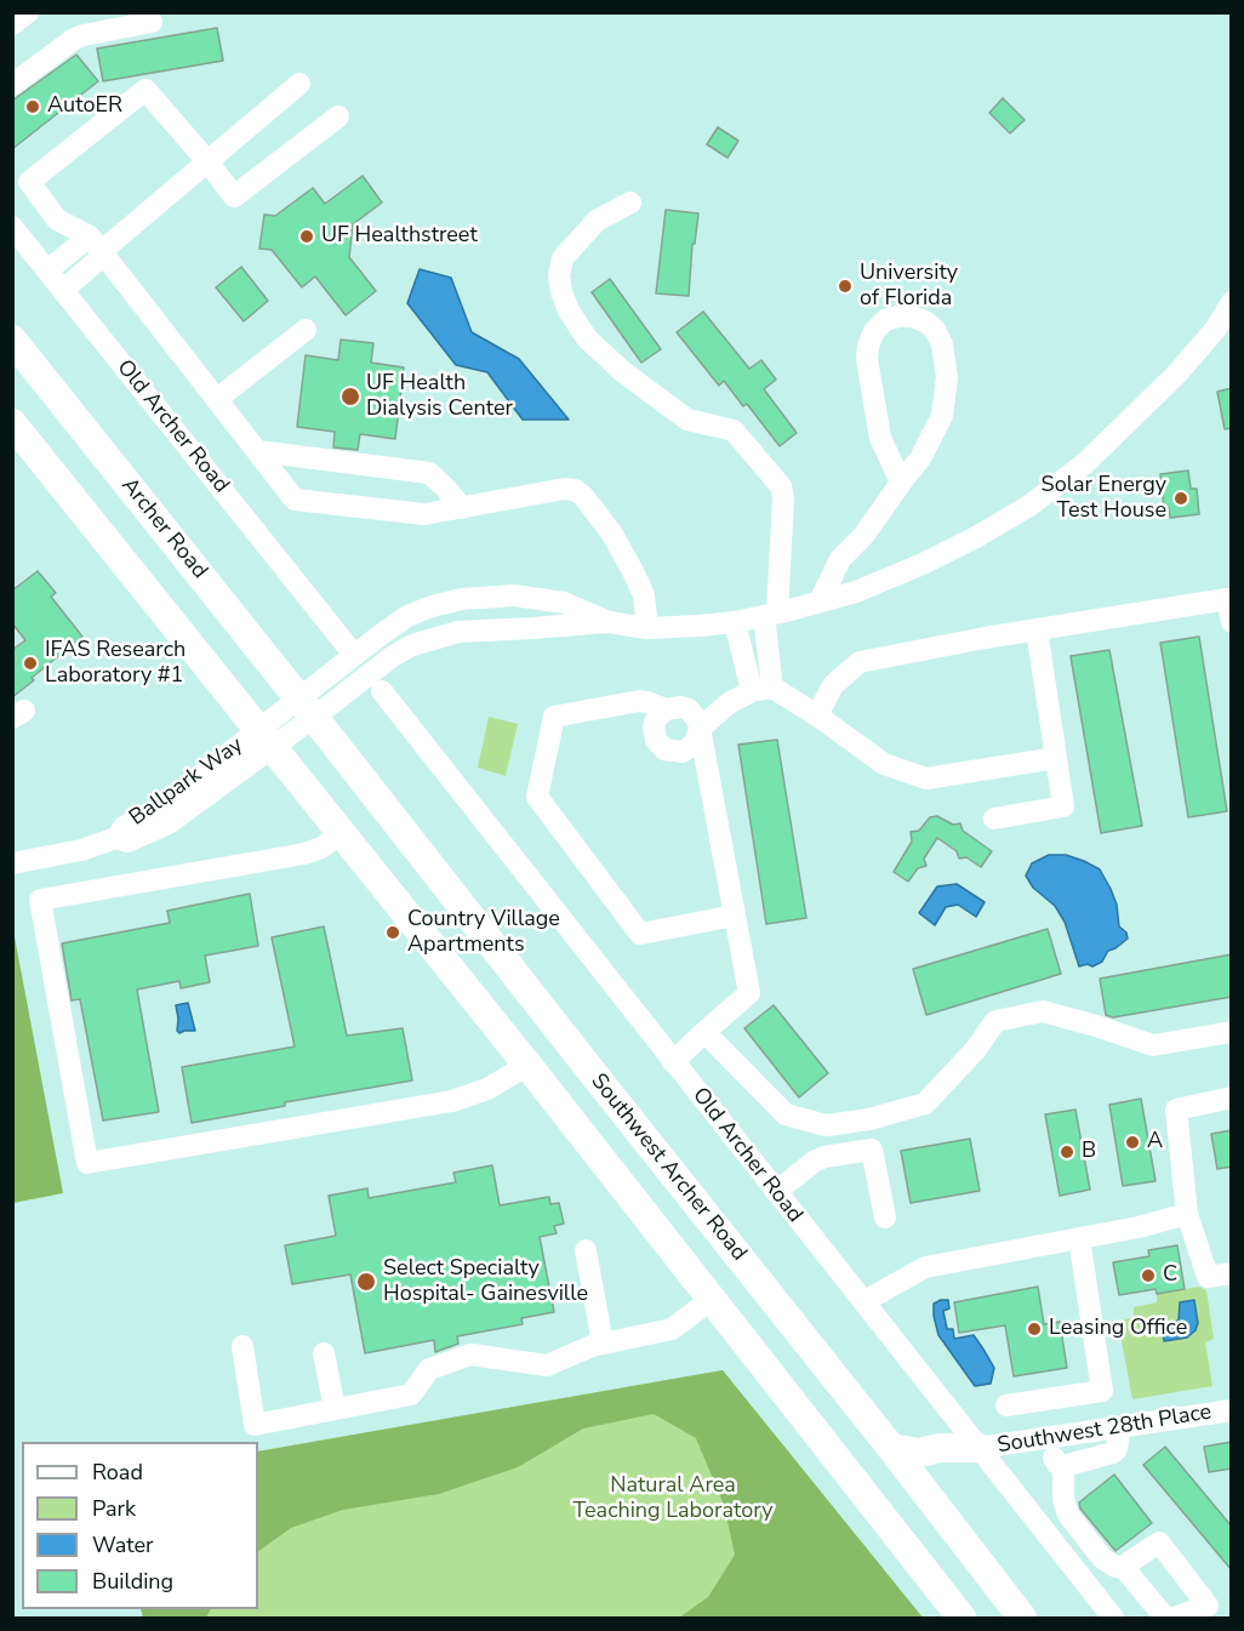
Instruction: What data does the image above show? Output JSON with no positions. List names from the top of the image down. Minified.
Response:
{"streets":{"main road":["Archer Road","Southwest Archer Road"],"street":["Old Archer Road","Ballpark Way","Southwest 28th Place"]},"crossings":[["Old Archer Road","Southwest 28th Place"],["Archer Road","Ballpark Way"],["Archer Road","Southwest Archer Road"],["Ballpark Way","Southwest Archer Road"]],"parks":["Natural Area Teaching Laboratory"],"places":["AutoER","UF Healthstreet","University of Florida","UF Health Dialysis Center","Solar Energy Test House","IFAS Research Laboratory #1","Country Village Apartments","A","B","C","Select Specialty Hospital- Gainesville","Leasing Office"],"legend":["Road","Park","Water","Building"]}
